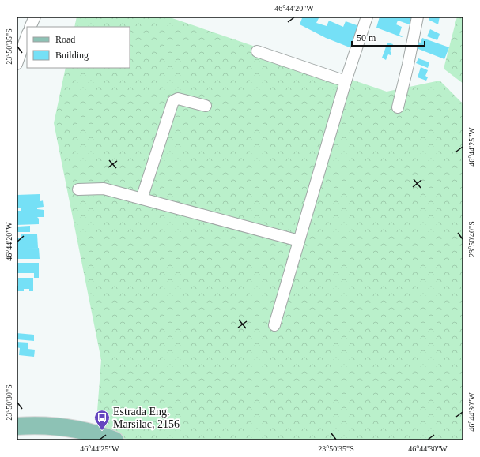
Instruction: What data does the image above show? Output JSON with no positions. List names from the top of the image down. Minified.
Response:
{"places":{"bus stop":["Estrada Eng. Marsilac, 2156"]},"legend":["Road","Building"],"scale_bar":"50 m","coordinates":["46°44'20\"W","23°50'35\"S","46°44'25\"W","23°50'40\"S","23°50'30\"S","46°44'30\"W"]}
